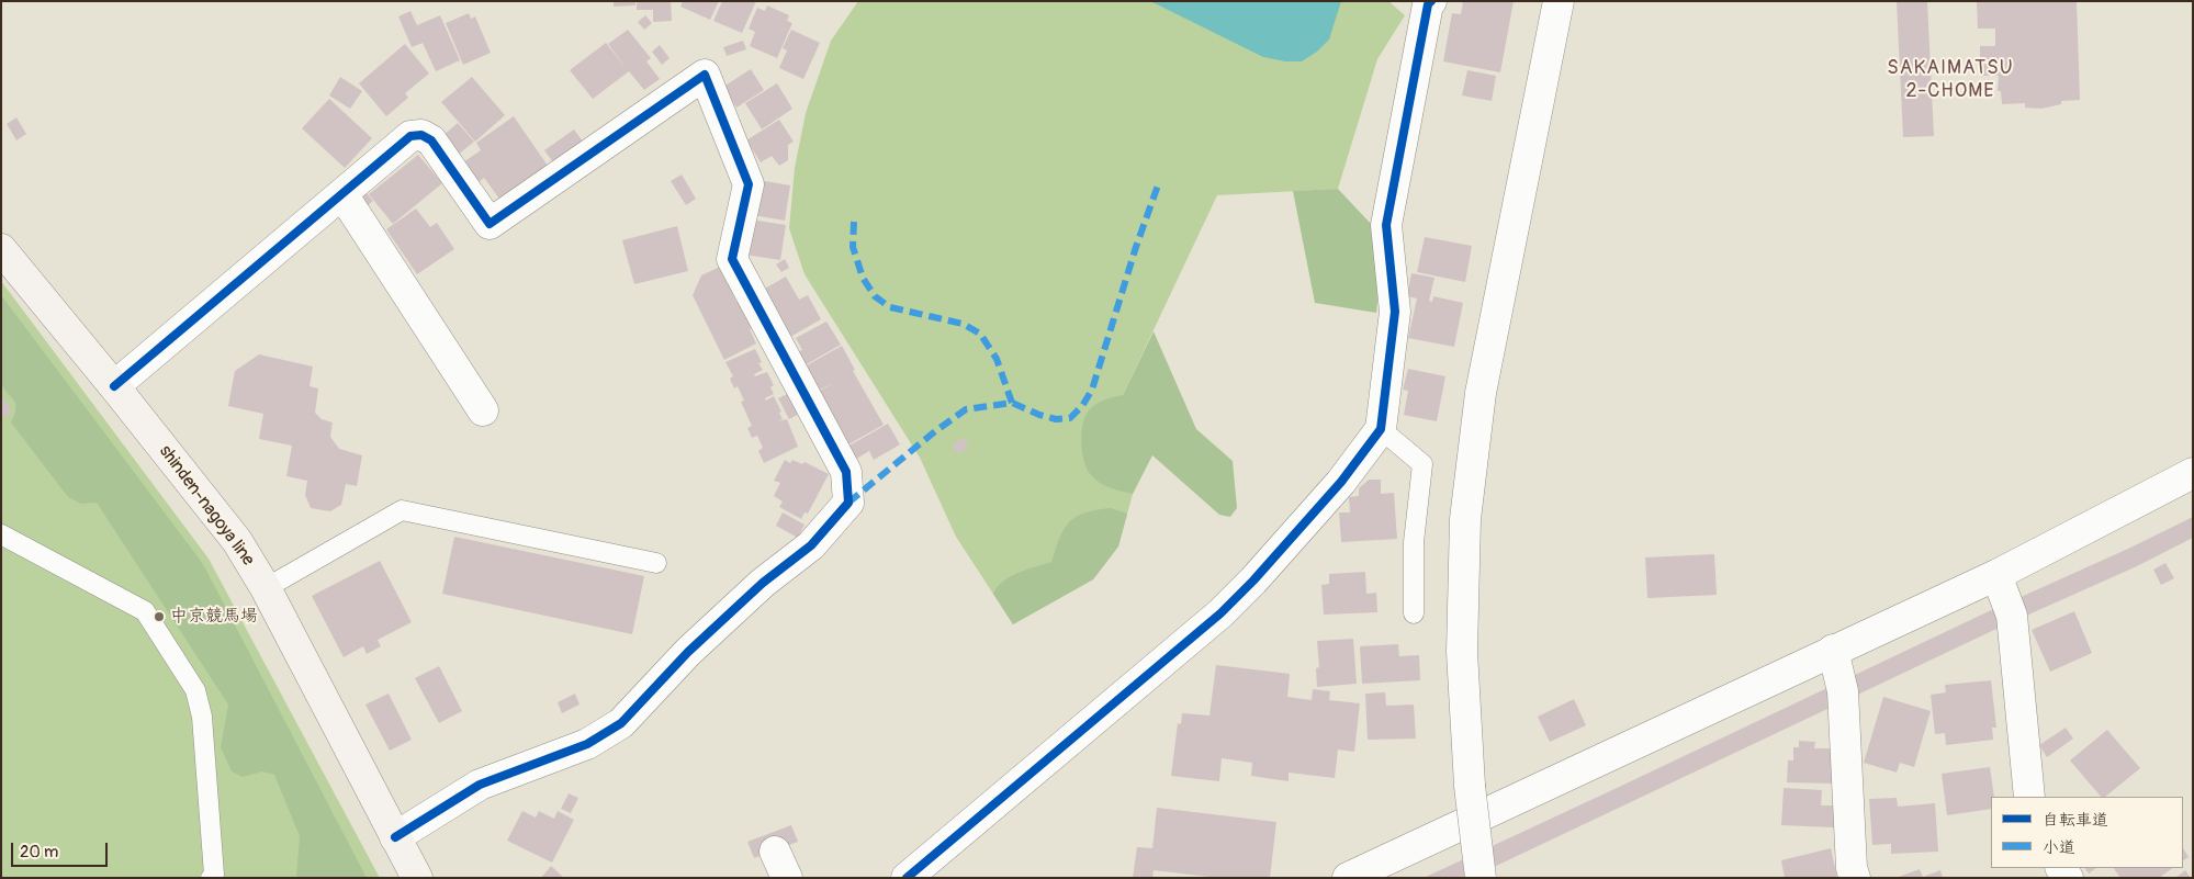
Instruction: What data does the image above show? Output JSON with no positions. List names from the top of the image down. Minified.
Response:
{"streets":{"main road":["shinden-nagoya line"]},"districts":["SAKAIMATSU 2-CHOME"],"places":["中京競馬場"],"legend":["自転車道","小道"],"scale_bar":"20 m"}
